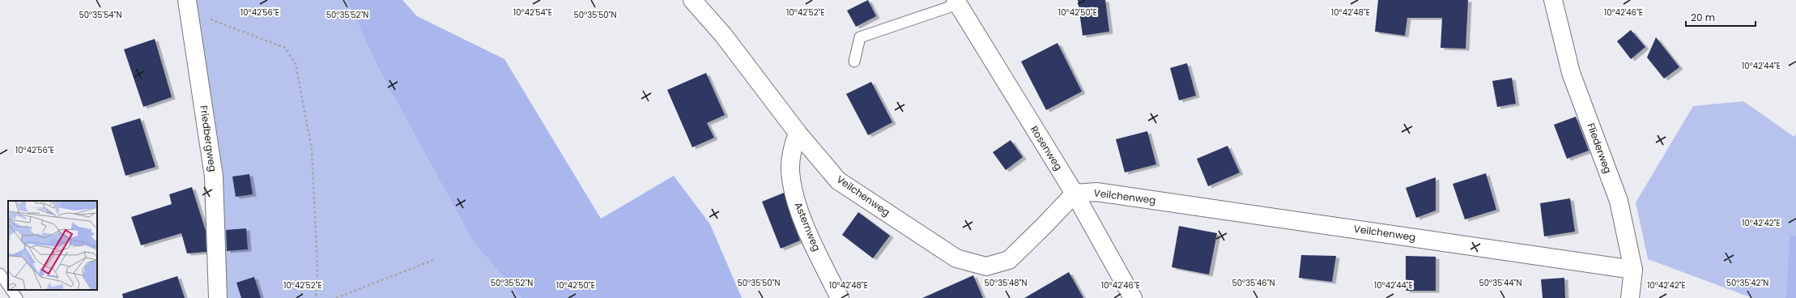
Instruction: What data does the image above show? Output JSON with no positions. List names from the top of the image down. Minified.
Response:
{"streets":{"street":["Friedbergweg","Rosenweg","Fliederweg","Veilchenweg","Asternweg"]},"crossings":[["Rosenweg","Veilchenweg"],["Fliederweg","Veilchenweg"],["Veilchenweg","Asternweg"]],"scale_bar":"20 m","coordinates":["10°42'56\"E","10°42'54\"E","10°42'52\"E","10°42'48\"E","10°42'46\"E","10°42'50\"E","50°35'54\"N","50°35'52\"N","50°35'50\"N","10°42'44\"E","10°42'42\"E","50°35'48\"N","50°35'46\"N","50°35'44\"N","50°35'42\"N"]}
